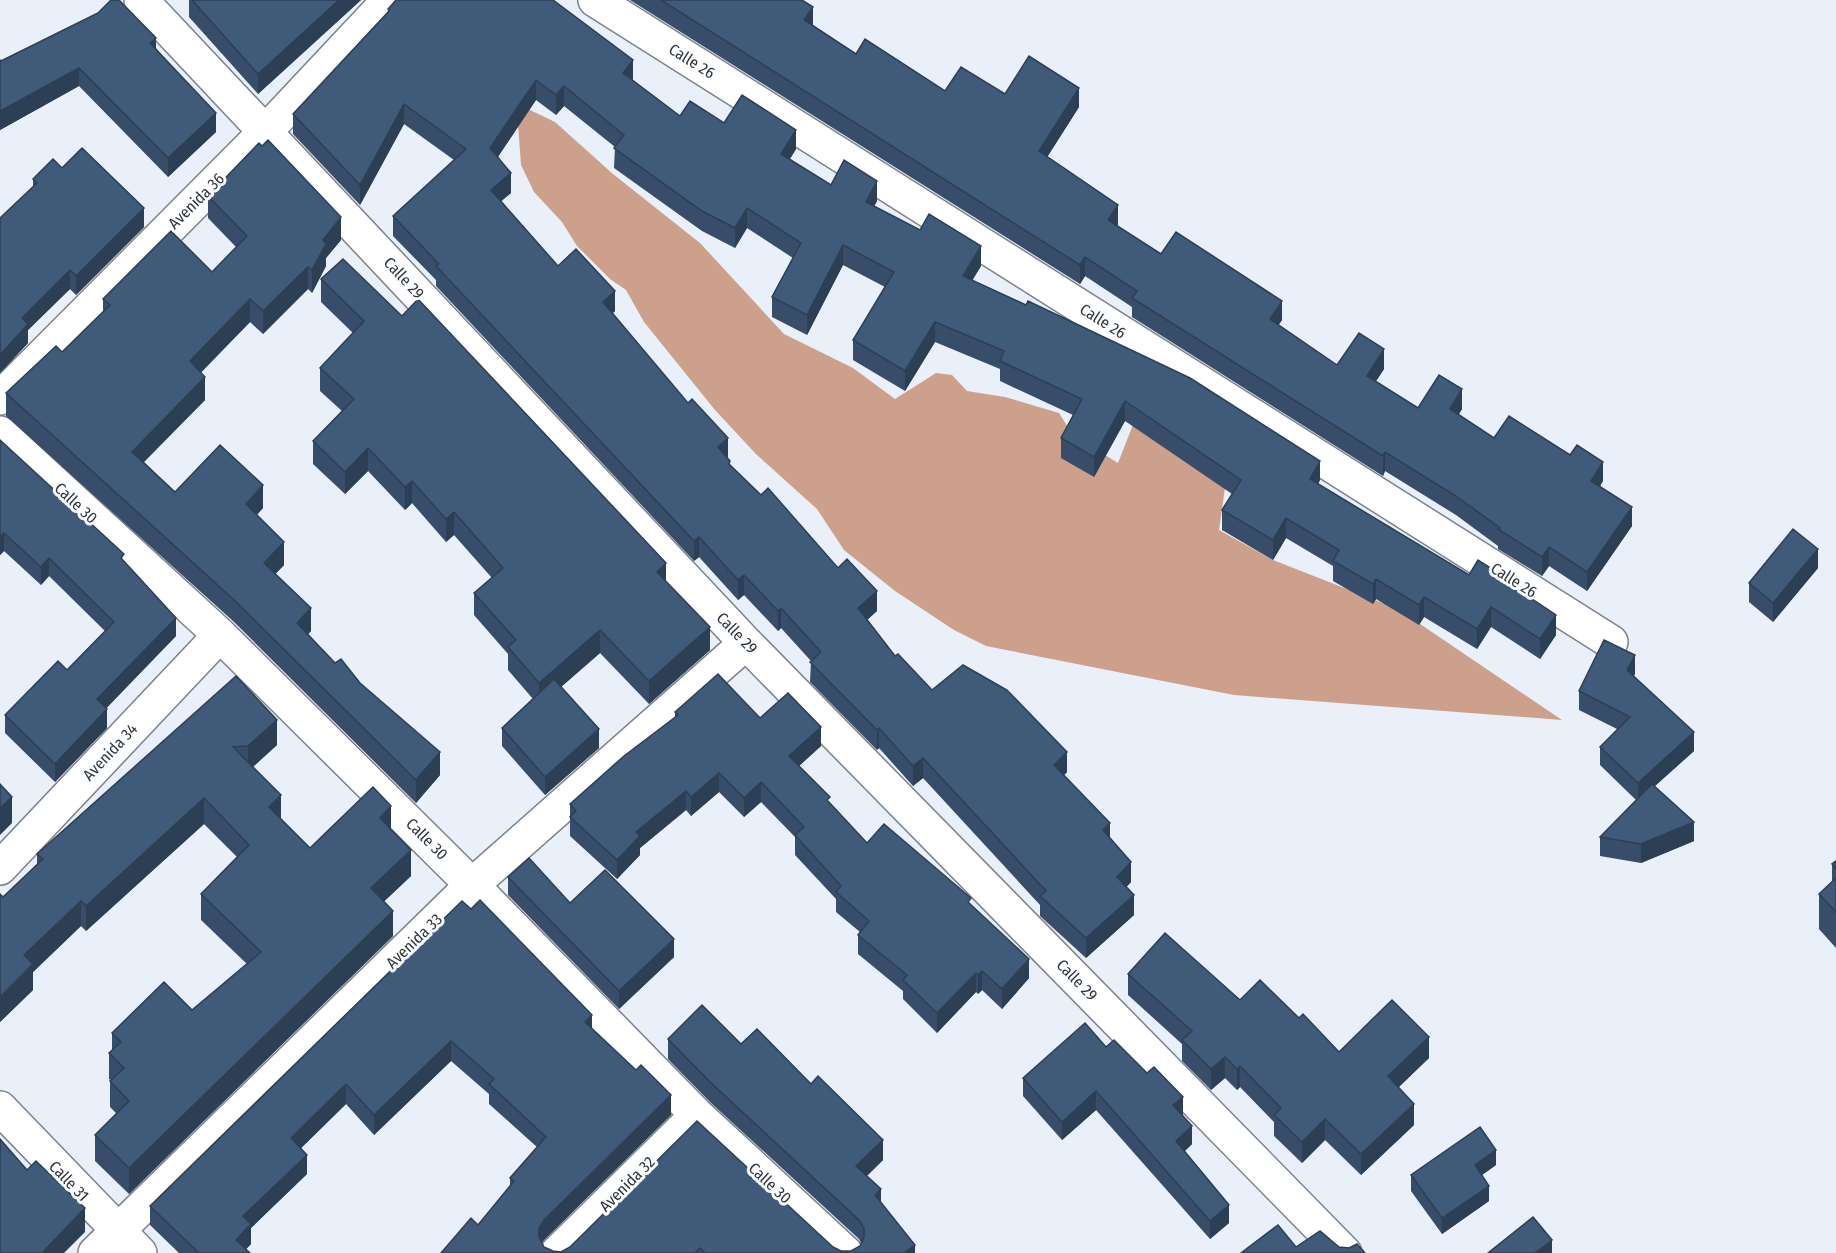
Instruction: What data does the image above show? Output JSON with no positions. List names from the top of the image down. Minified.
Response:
{"streets":{"street":["Calle 26","Avenida 36","Calle 29","Calle 30","Avenida 34","Avenida 33","Calle 31","Avenida 32"]},"crossings":[["Avenida 36","Calle 29"],["Calle 29","Avenida 33"],["Calle 30","Avenida 34"],["Calle 30","Avenida 33"],["Calle 30","Avenida 32"],["Avenida 33","Calle 31"]]}
